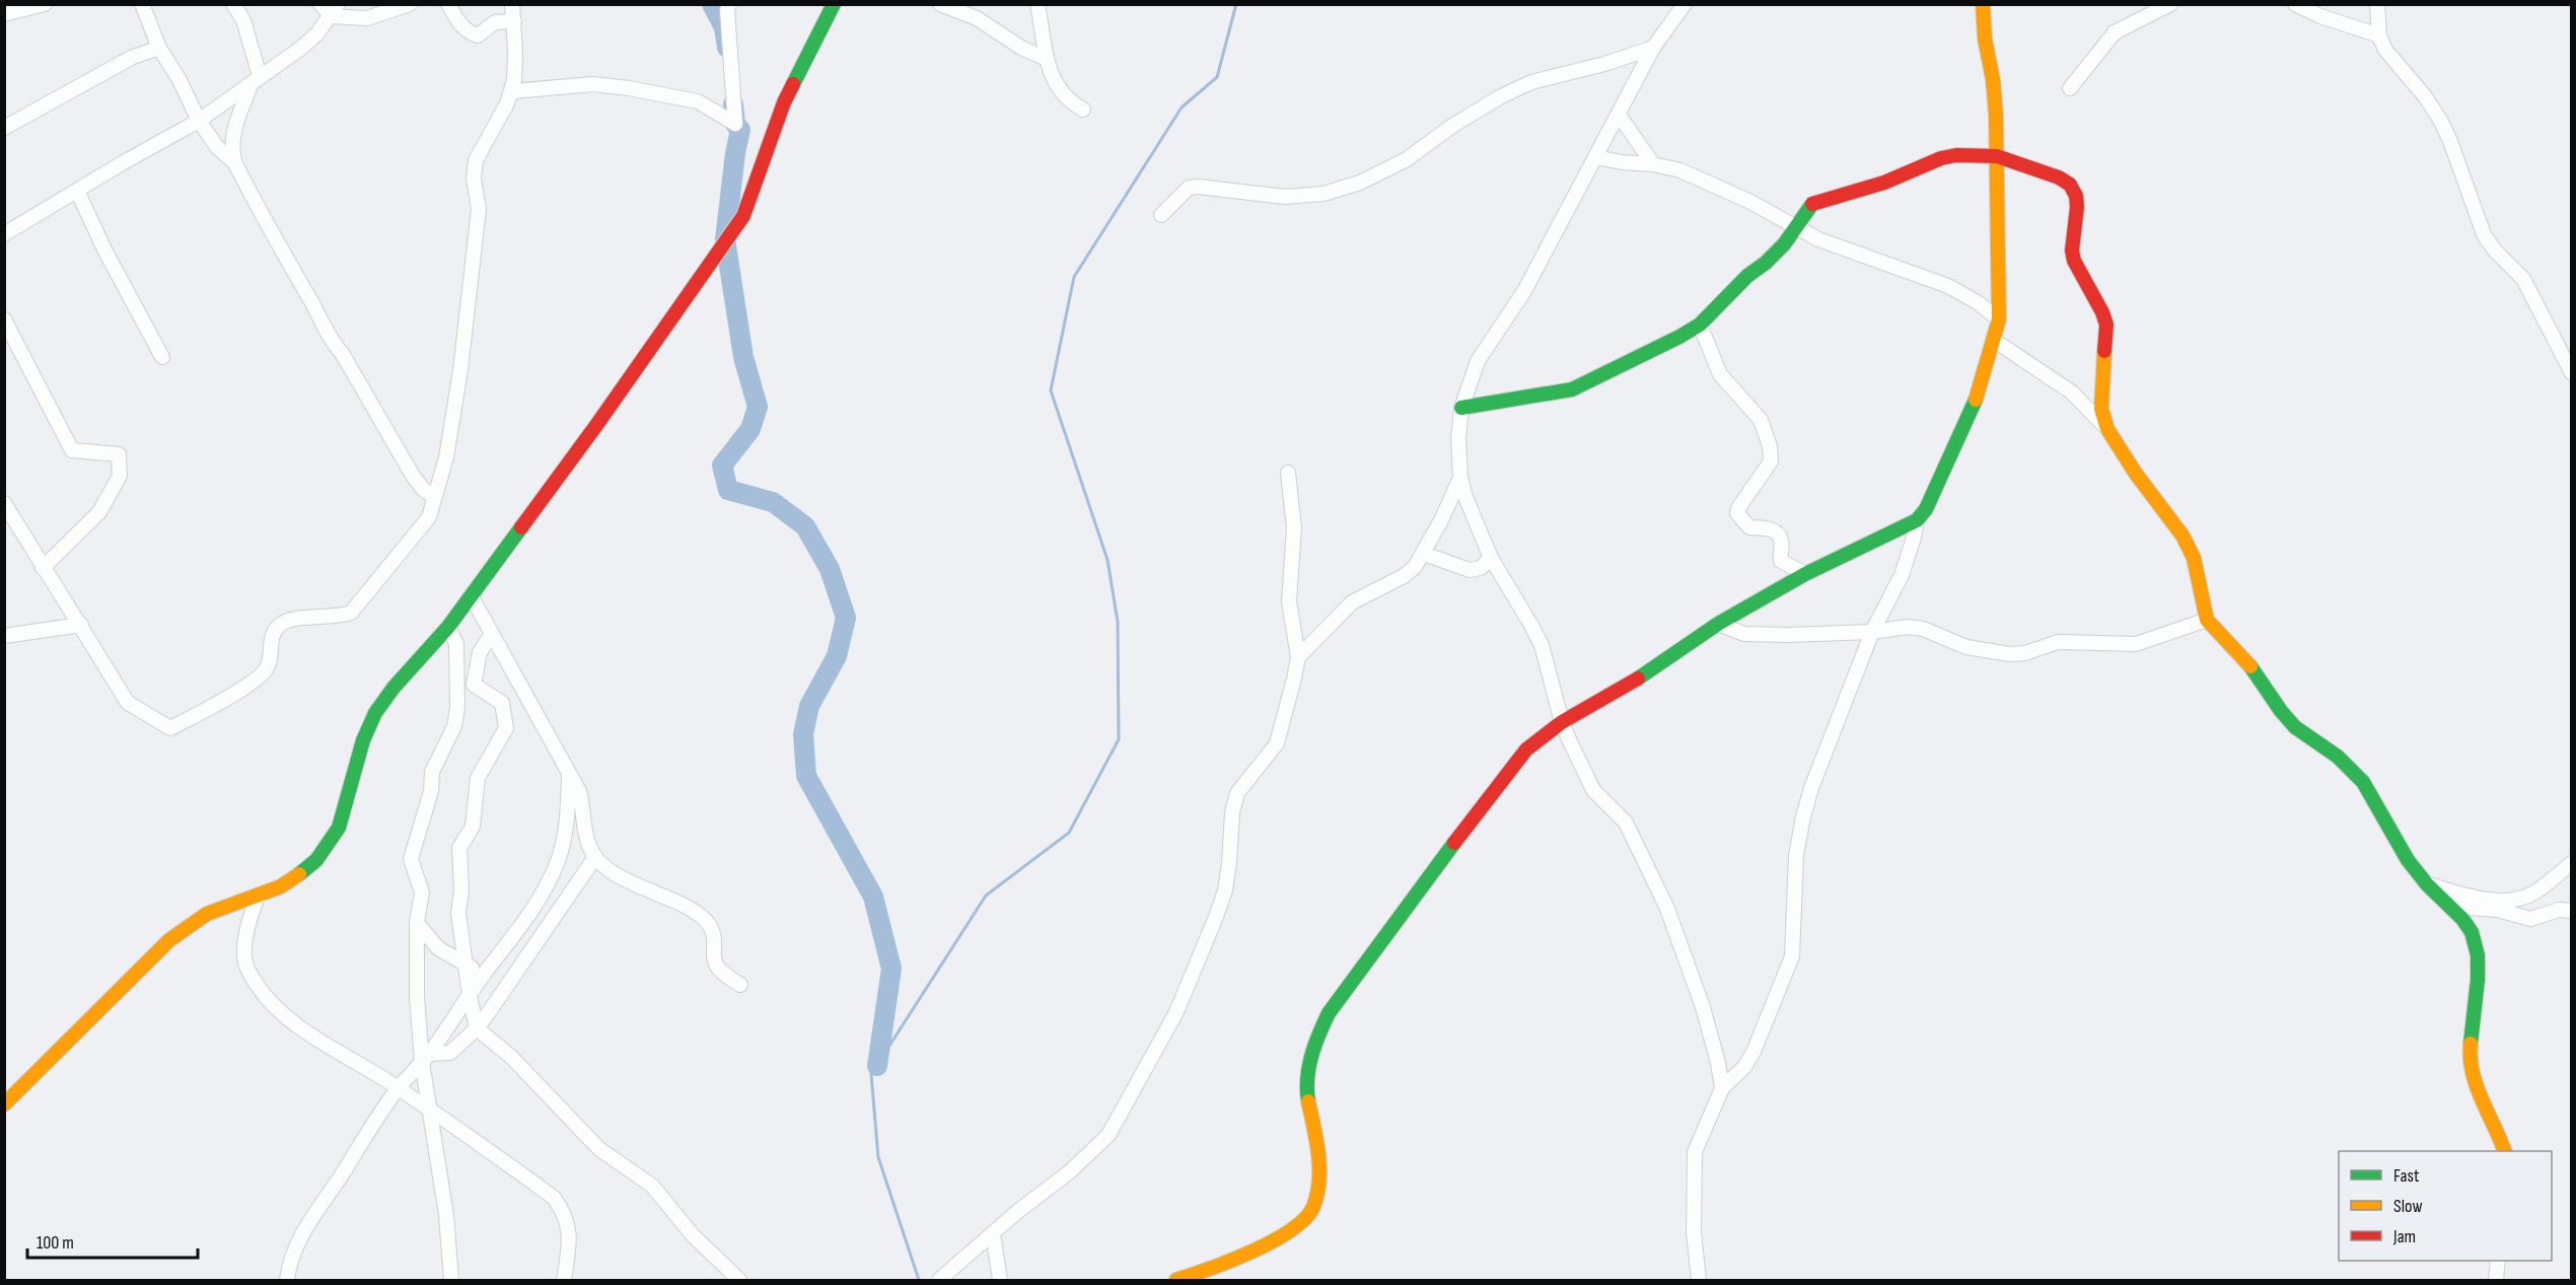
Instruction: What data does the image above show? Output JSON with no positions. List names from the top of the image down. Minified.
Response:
{"legend":["Fast","Slow","Jam"],"scale_bar":"100 m"}
